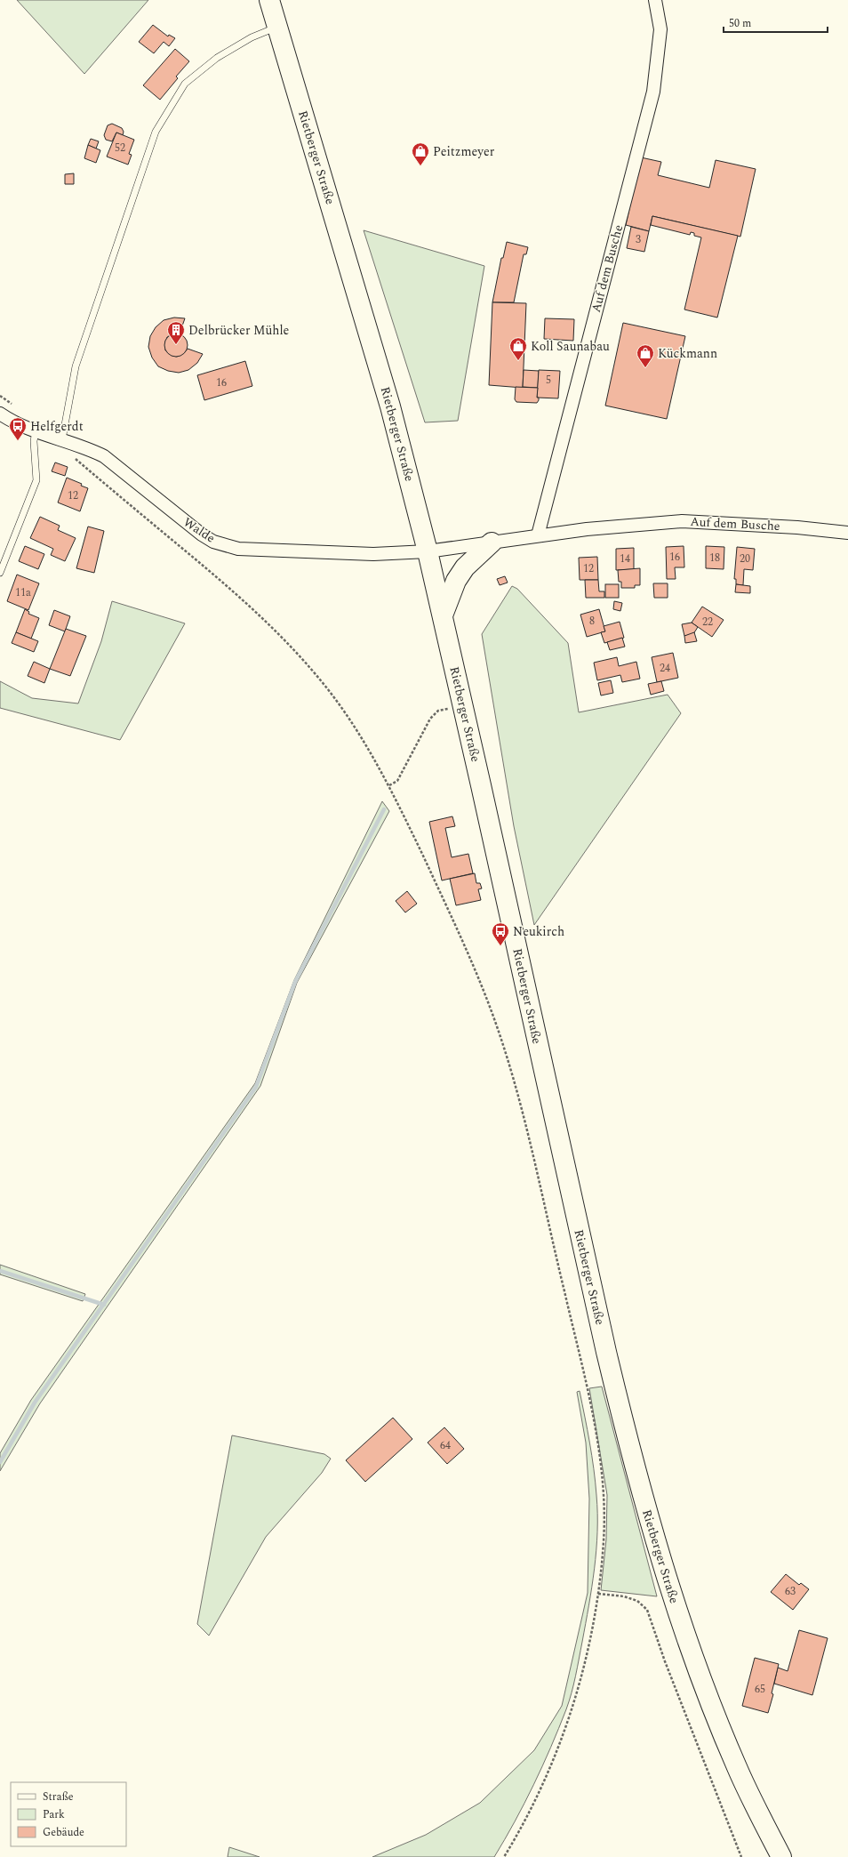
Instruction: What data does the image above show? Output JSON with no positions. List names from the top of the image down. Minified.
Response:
{"streets":{"main road":["Rietberger Straße"],"street":["Auf dem Busche","Walde"]},"crossings":[["Rietberger Straße","Auf dem Busche"],["Rietberger Straße","Walde"],["Auf dem Busche","Walde"]],"places":{"shop":["Peitzmeyer","Koll Saunabau","Kückmann"],"building":["Delbrücker Mühle"],"bus stop":["Helfgerdt","Neukirch"]},"house_numbers":["52","3","5","16","12","16","18","14","20","12","11a","8","22","24","64","63","65"],"legend":["Straße","Park","Gebäude"],"scale_bar":"50 m"}
